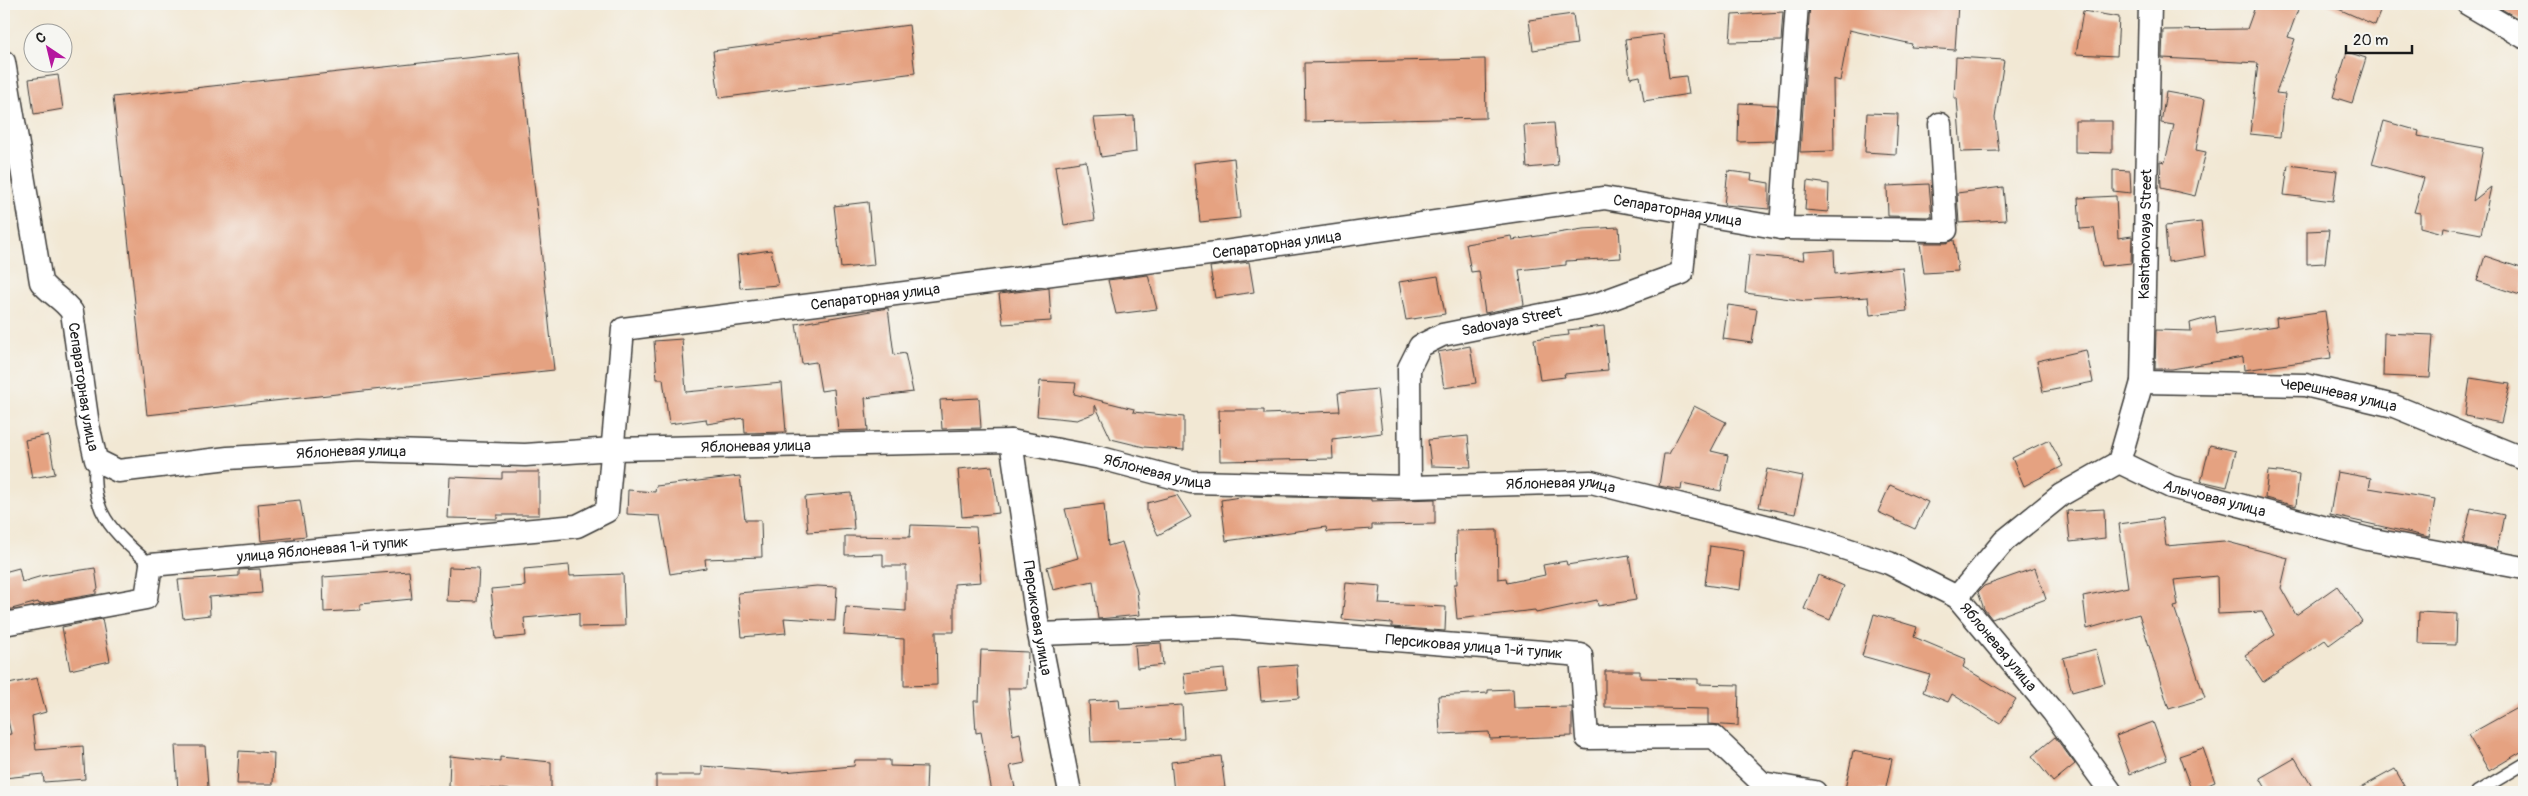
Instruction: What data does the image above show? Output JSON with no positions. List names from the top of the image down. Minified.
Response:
{"streets":{"street":["Сепараторная улица","Kashtanovaya Street","Sadovaya Street","Черешневая улица","Яблоневая улица","Алычовая улица","улица Яблоневая 1-й тупик","Персиковая улица","Персиковая улица 1-й тупик"]},"crossings":[["Сепараторная улица","Sadovaya Street"],["Сепараторная улица","Яблоневая улица"],["Сепараторная улица","улица Яблоневая 1-й тупик"],["Kashtanovaya Street","Черешневая улица"],["Kashtanovaya Street","Алычовая улица"],["Sadovaya Street","Яблоневая улица"],["Яблоневая улица","улица Яблоневая 1-й тупик"],["Яблоневая улица","Персиковая улица"],["Персиковая улица","Персиковая улица 1-й тупик"]],"scale_bar":"20 m","north":"top left"}
